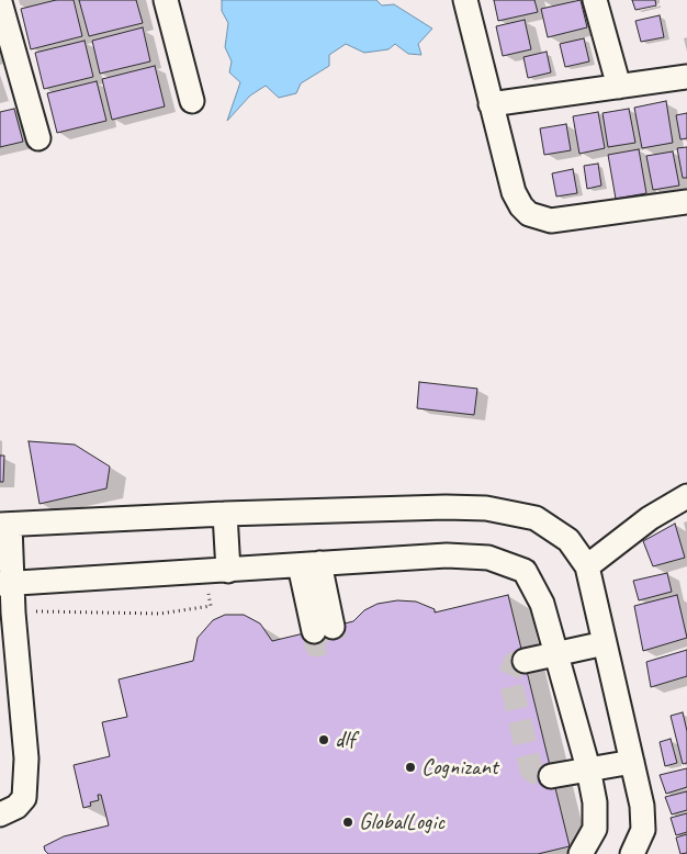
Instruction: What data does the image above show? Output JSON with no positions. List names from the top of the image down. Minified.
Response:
{"places":["dlf","Cognizant","GlobalLogic"]}
